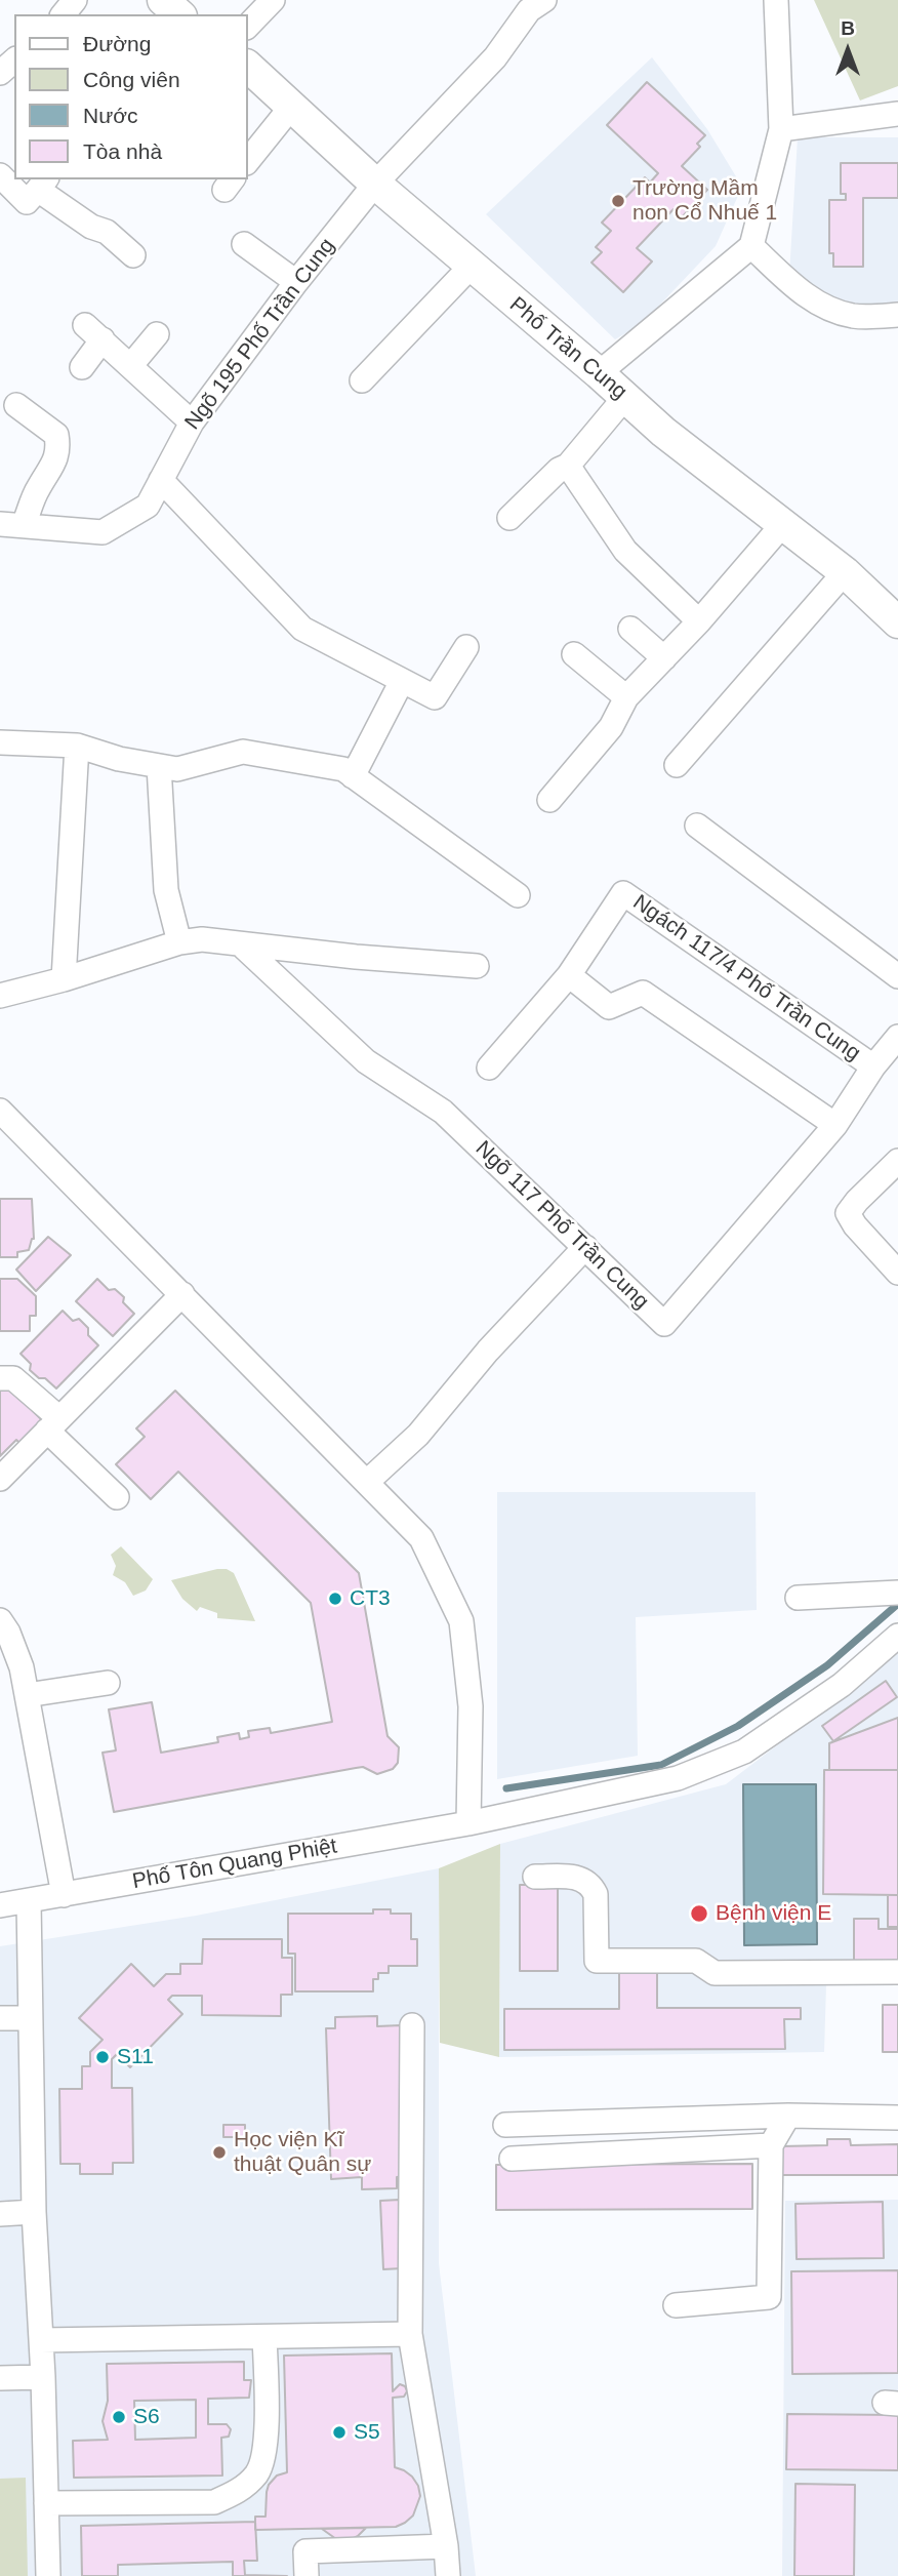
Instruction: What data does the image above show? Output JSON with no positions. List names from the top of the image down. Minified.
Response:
{"streets":{"main road":["Phố Trần Cung"],"street":["Ngõ 195 Phố Trần Cung","Ngách 117/4 Phố Trần Cung","Ngõ 117 Phố Trần Cung","Phố Tôn Quang Phiệt"]},"crossings":[["Ngõ 195 Phố Trần Cung","Phố Trần Cung"],["Ngách 117/4 Phố Trần Cung","Ngõ 117 Phố Trần Cung"]],"places":["Trường Mầm non Cổ Nhuế 1","CT3","Bệnh viện E","S11","Học viện Kĩ thuật Quân sự","S6","S5"],"legend":["Đường","Công viên","Nước","Tòa nhà"],"north":"top"}
